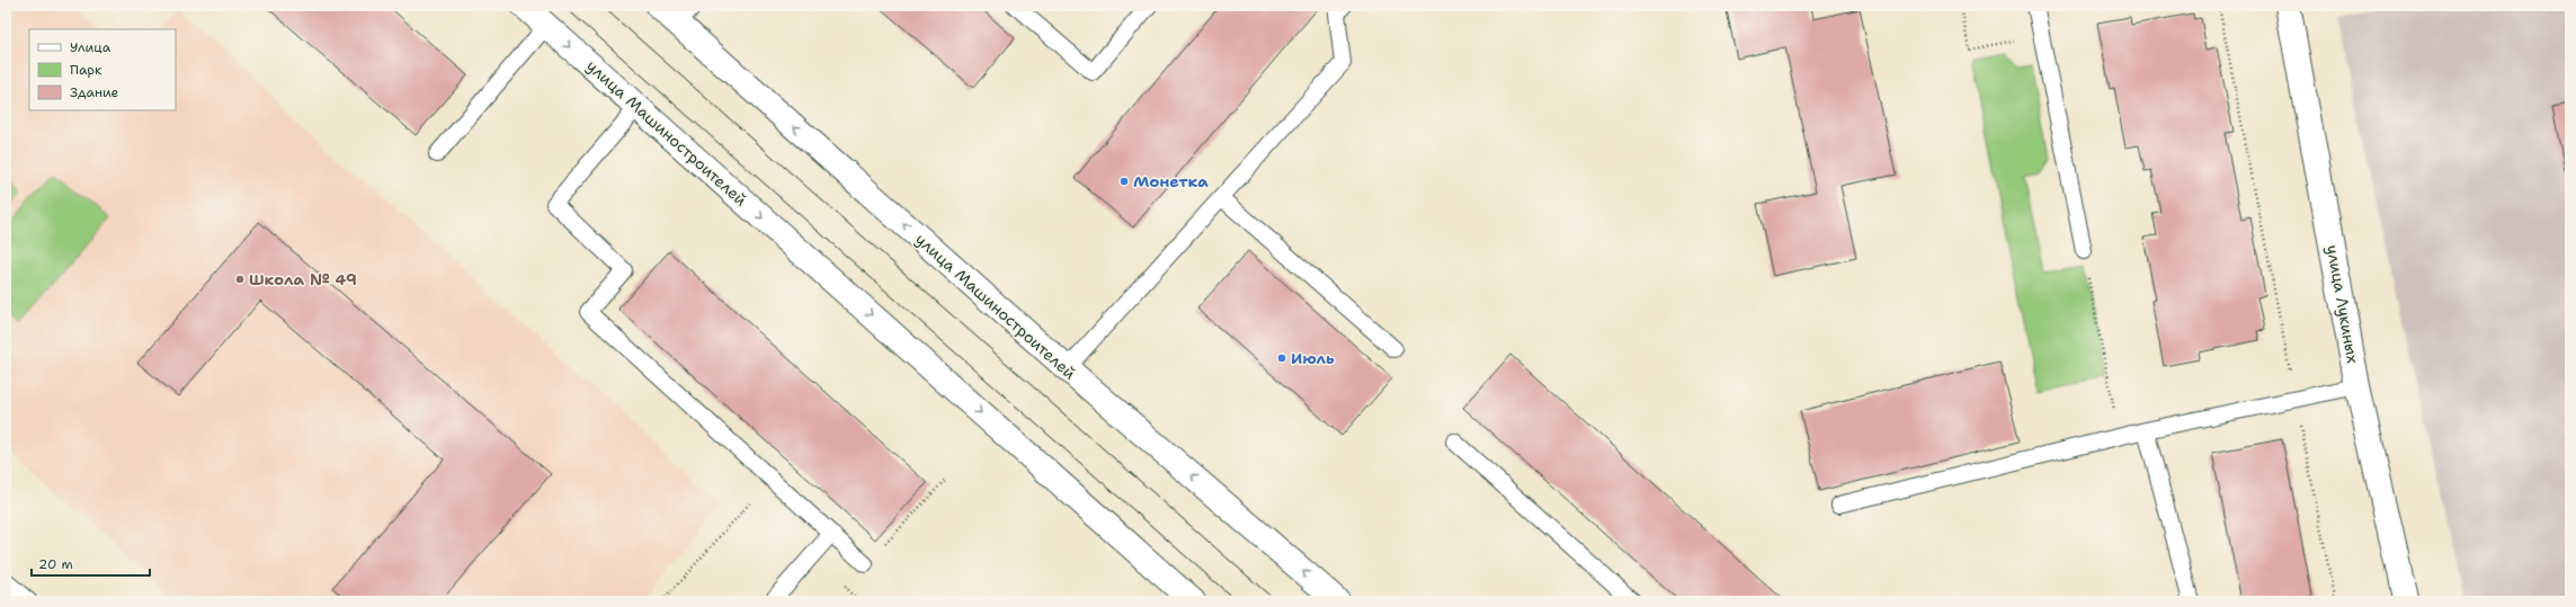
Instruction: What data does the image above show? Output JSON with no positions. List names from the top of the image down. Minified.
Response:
{"streets":{"main road":["улица Машиностроителей","улица Лукиных"]},"places":["Монетка","Школа № 49","Июль"],"legend":["Улица","Парк","Здание"],"scale_bar":"20 m"}
